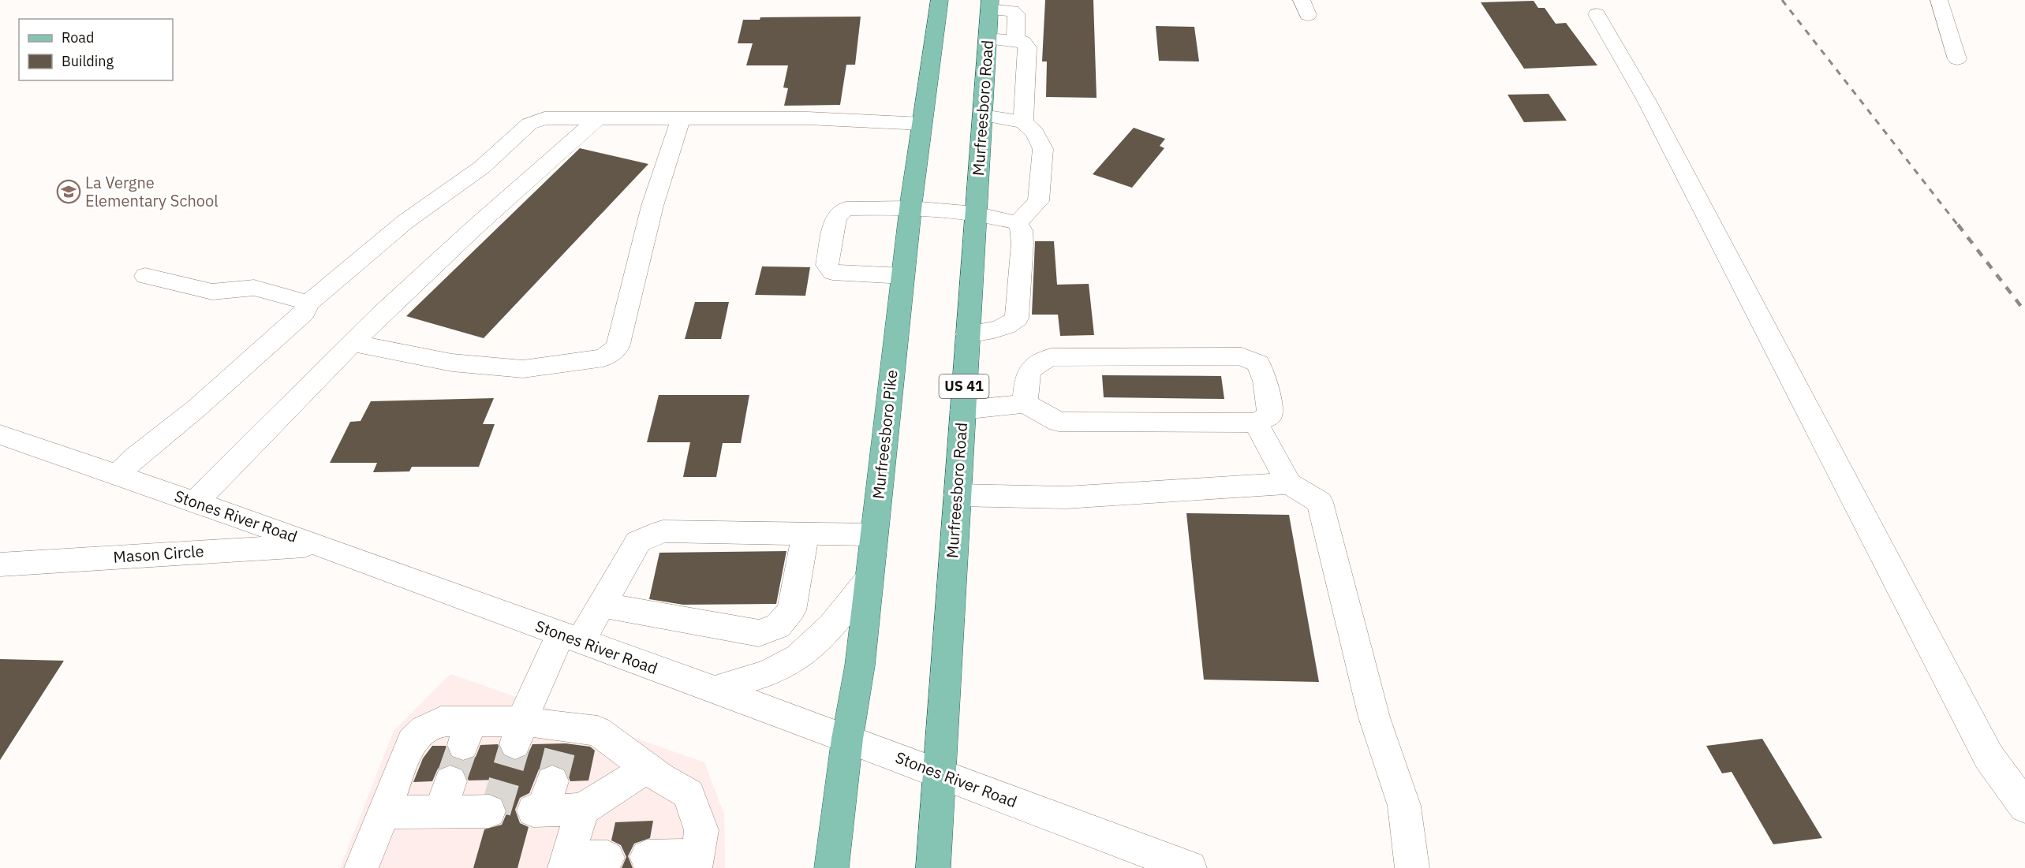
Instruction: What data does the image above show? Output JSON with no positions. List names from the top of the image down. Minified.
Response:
{"streets":{"main road":["Murfreesboro Road","US 41","Murfreesboro Pike"],"street":["Stones River Road","Mason Circle"]},"crossings":[["Murfreesboro Road","Stones River Road"],["Murfreesboro Pike","Stones River Road"],["Stones River Road","Mason Circle"]],"places":{"school or university":["La Vergne Elementary School"]},"legend":["Road","Building"]}
